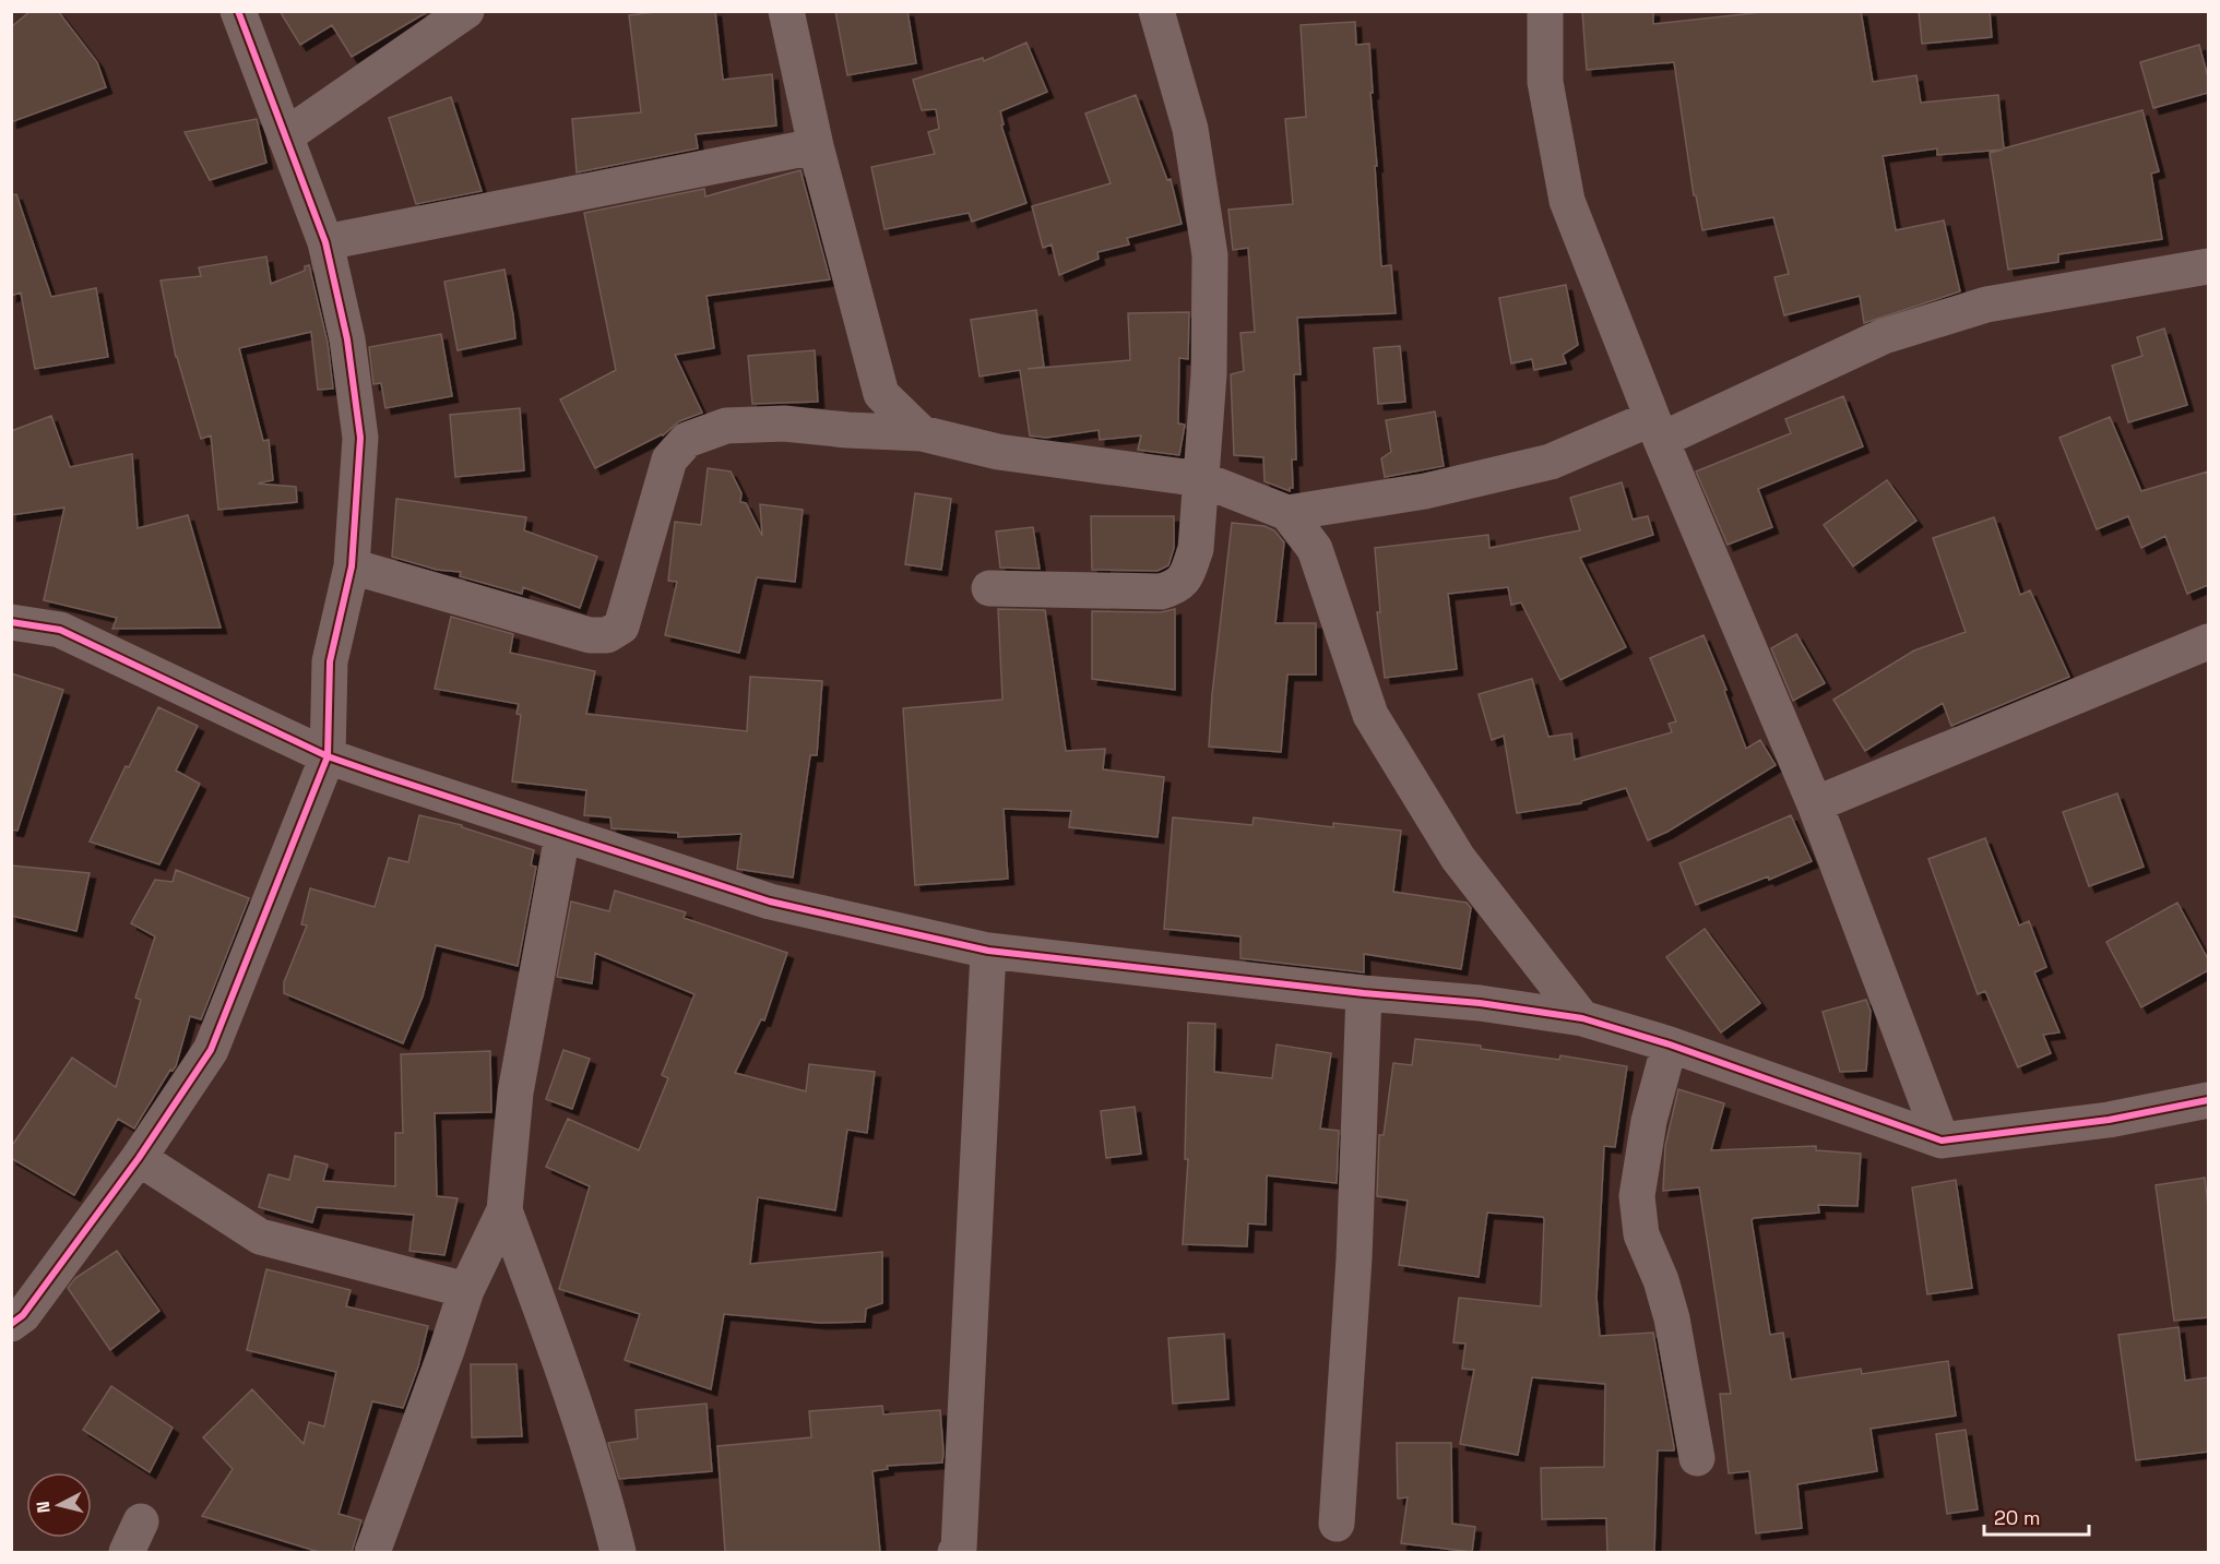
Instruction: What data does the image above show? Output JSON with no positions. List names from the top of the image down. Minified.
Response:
{"scale_bar":"20 m","north":"left"}
